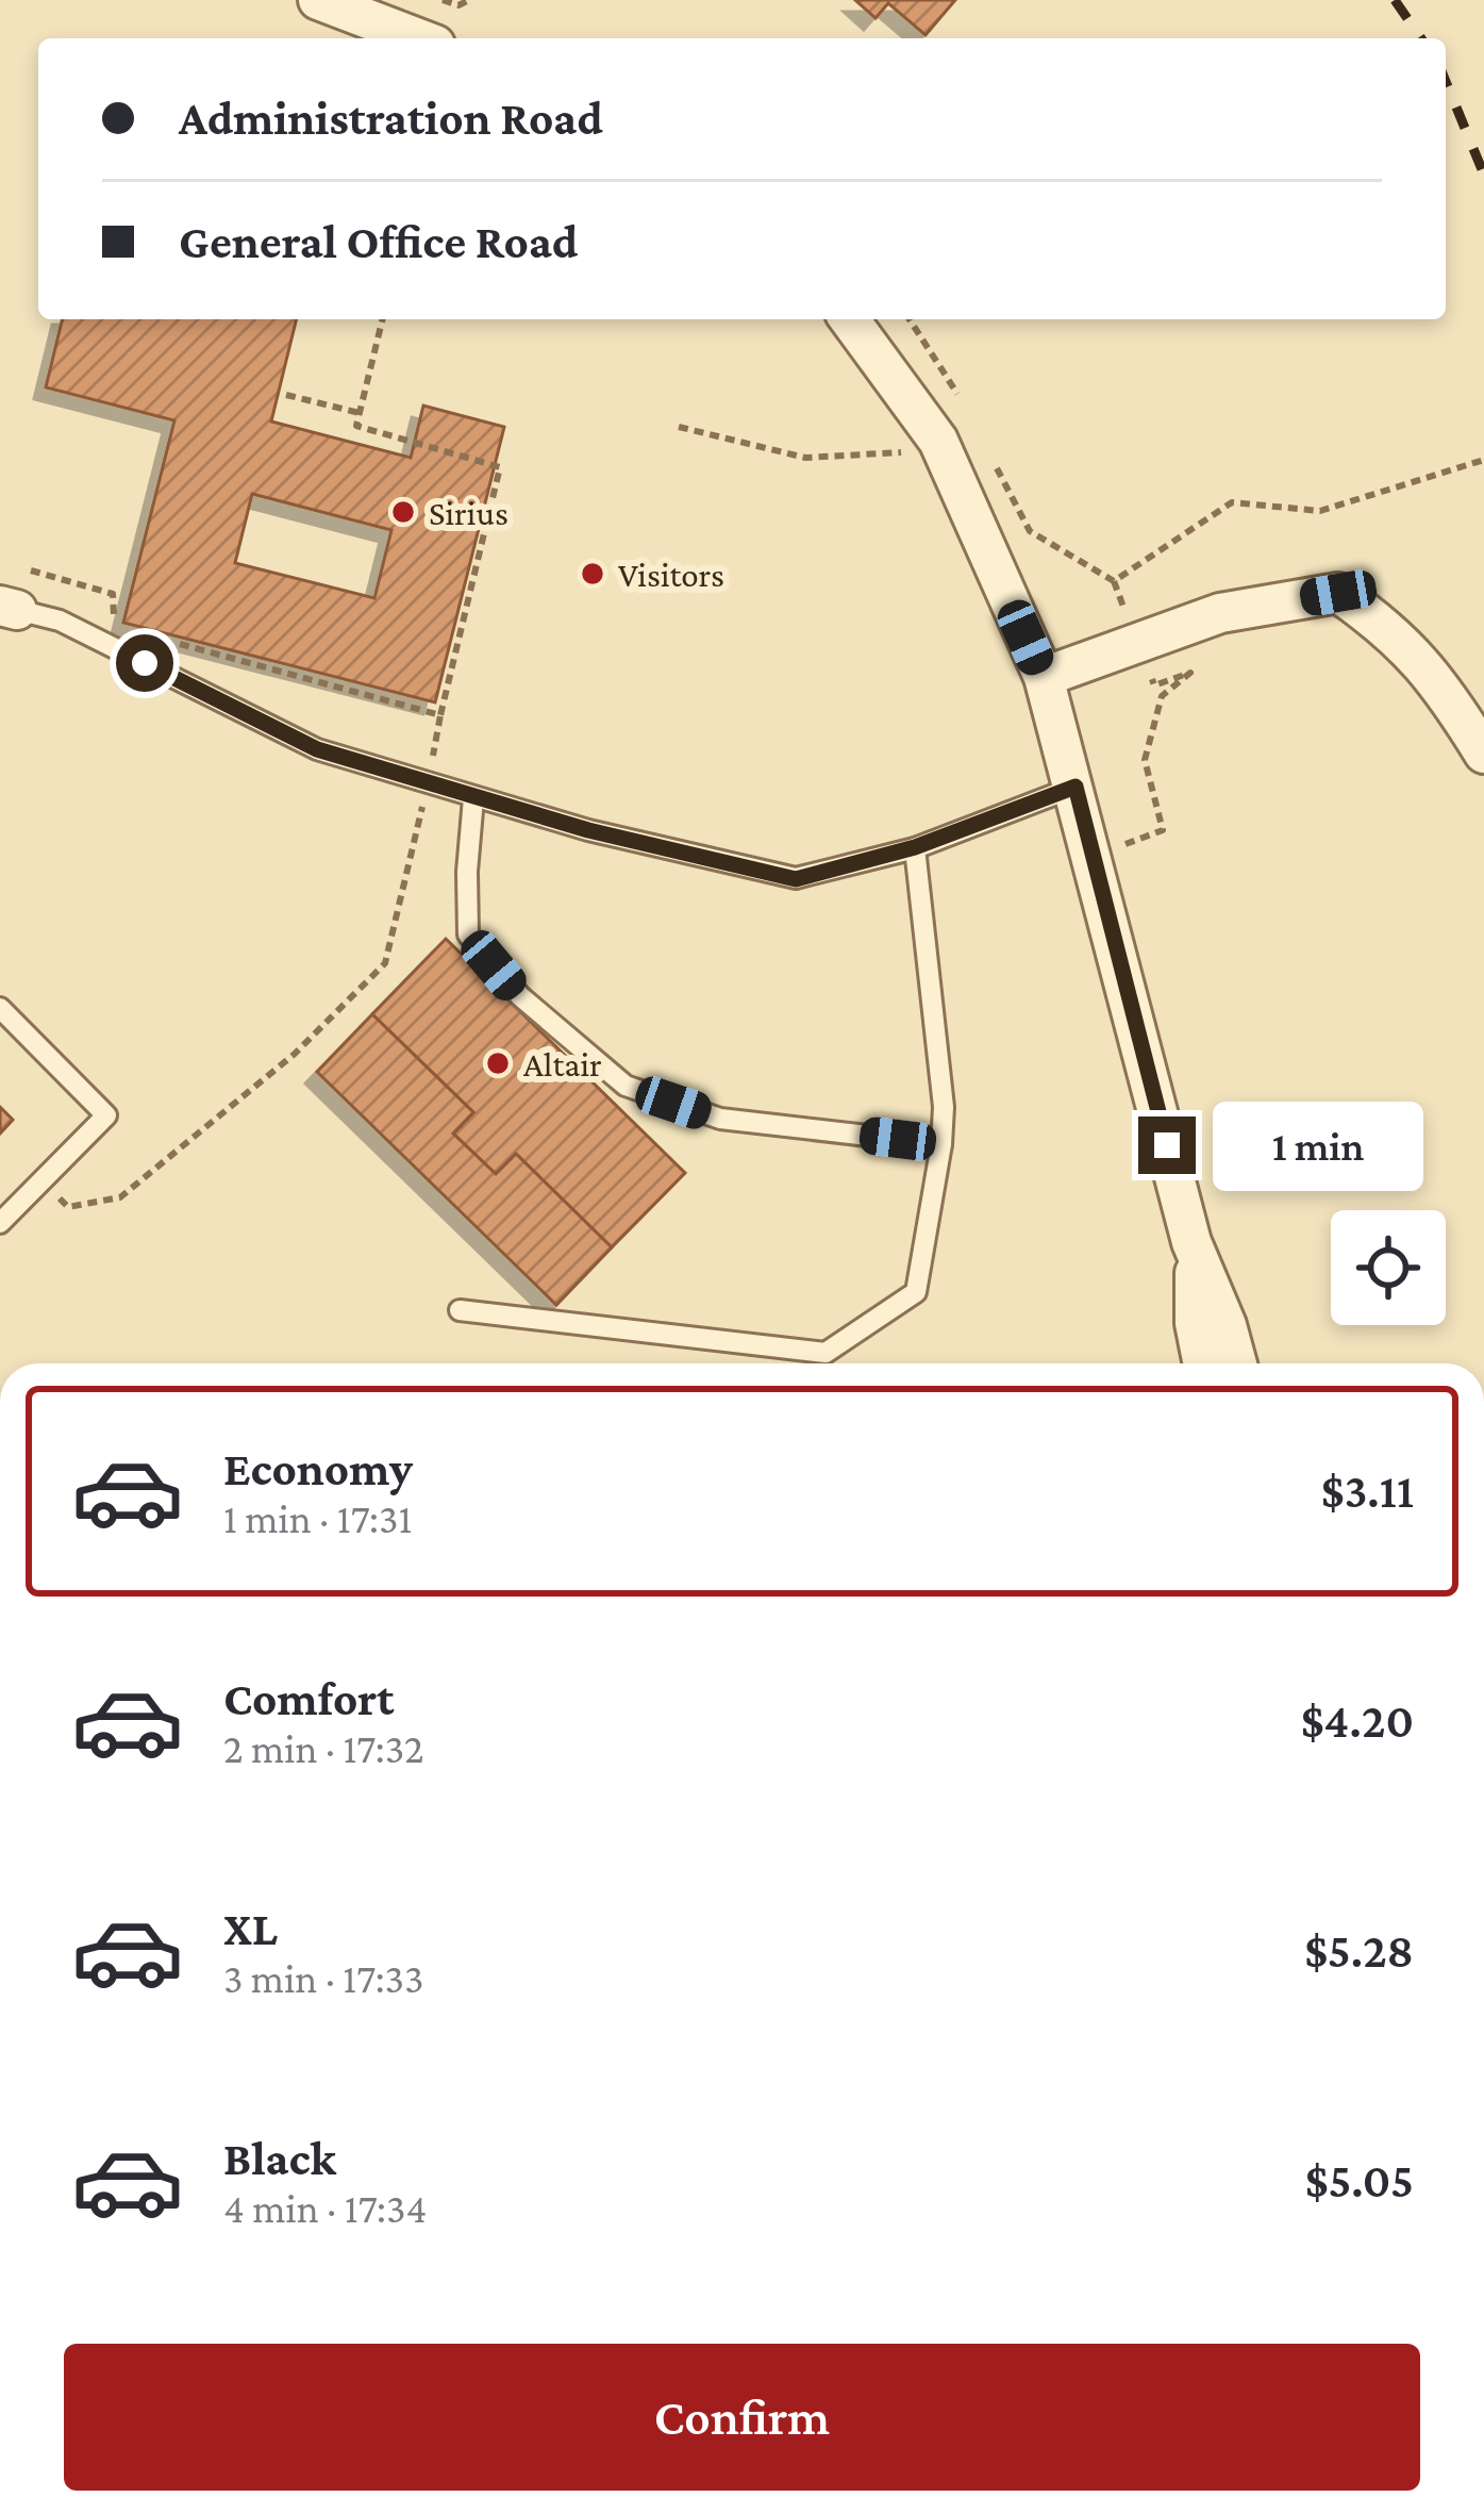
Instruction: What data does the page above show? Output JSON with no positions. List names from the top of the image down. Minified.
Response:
{"places":["Sirius","Visitors","Altair"],"page":{"banner":["Administration Road","General Office Road"],"bubble":"1 min","list":[{"name":"Economy","note":"1 min · 17:31","value":"$3.11"},{"name":"Comfort","note":"2 min · 17:32","value":"$4.20"},{"name":"XL","note":"3 min · 17:33","value":"$5.28"},{"name":"Black","note":"4 min · 17:34","value":"$5.05"}],"buttons":"Confirm"}}
